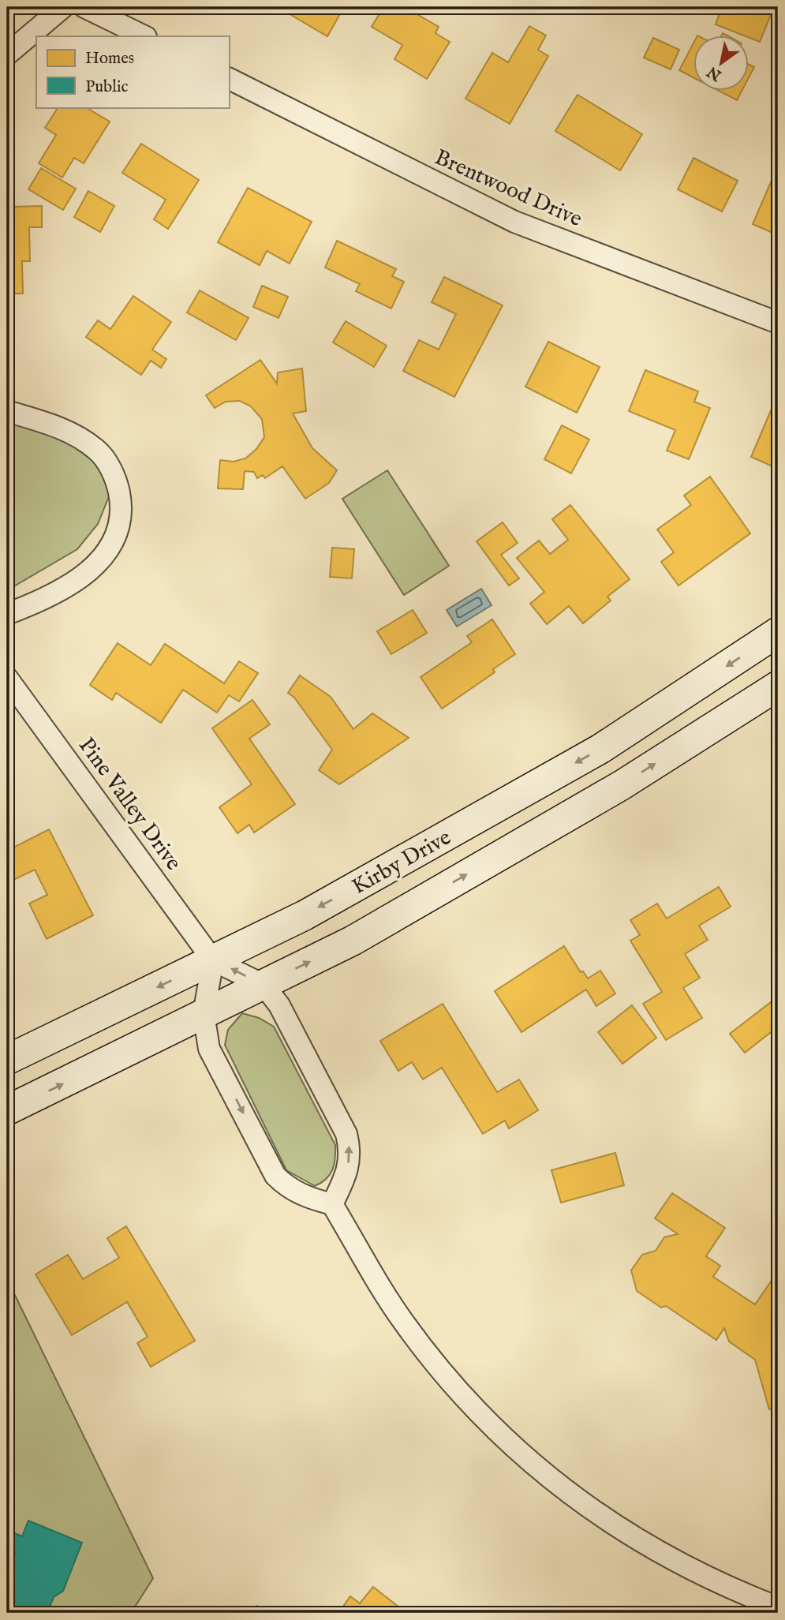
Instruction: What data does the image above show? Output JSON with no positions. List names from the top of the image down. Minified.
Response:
{"streets":{"main road":["Kirby Drive"],"street":["Brentwood Drive","Pine Valley Drive"]},"crossings":[["Pine Valley Drive","Kirby Drive"]],"legend":["Homes","Public"],"north":"bottom left"}
